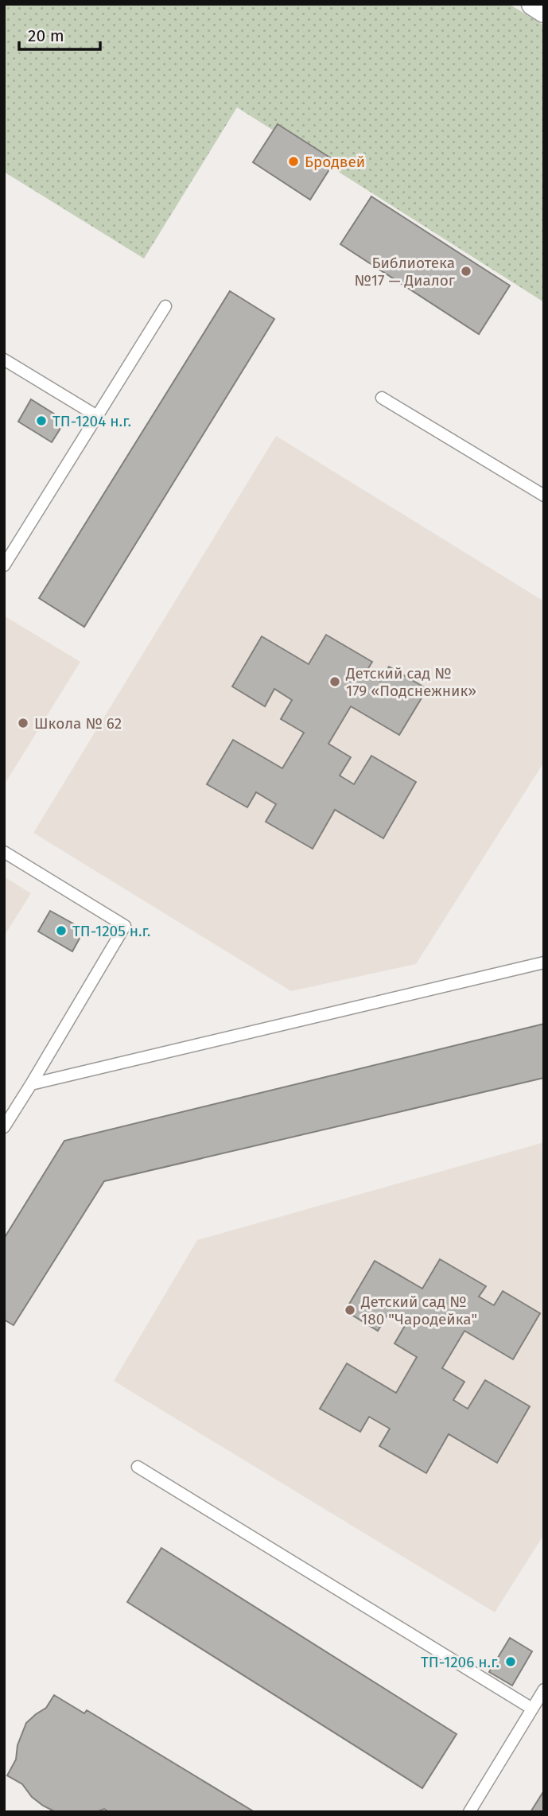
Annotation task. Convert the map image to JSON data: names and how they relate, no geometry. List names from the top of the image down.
{
  "places": [
    "Бродвей",
    "Библиотека №17 — Диалог",
    "ТП-1204 н.г.",
    "Детский сад № 179 «Подснежник»",
    "Школа № 62",
    "ТП-1205 н.г.",
    "Детский сад № 180 \"Чародейка\"",
    "ТП-1206 н.г."
  ],
  "scale_bar": "20 m"
}
